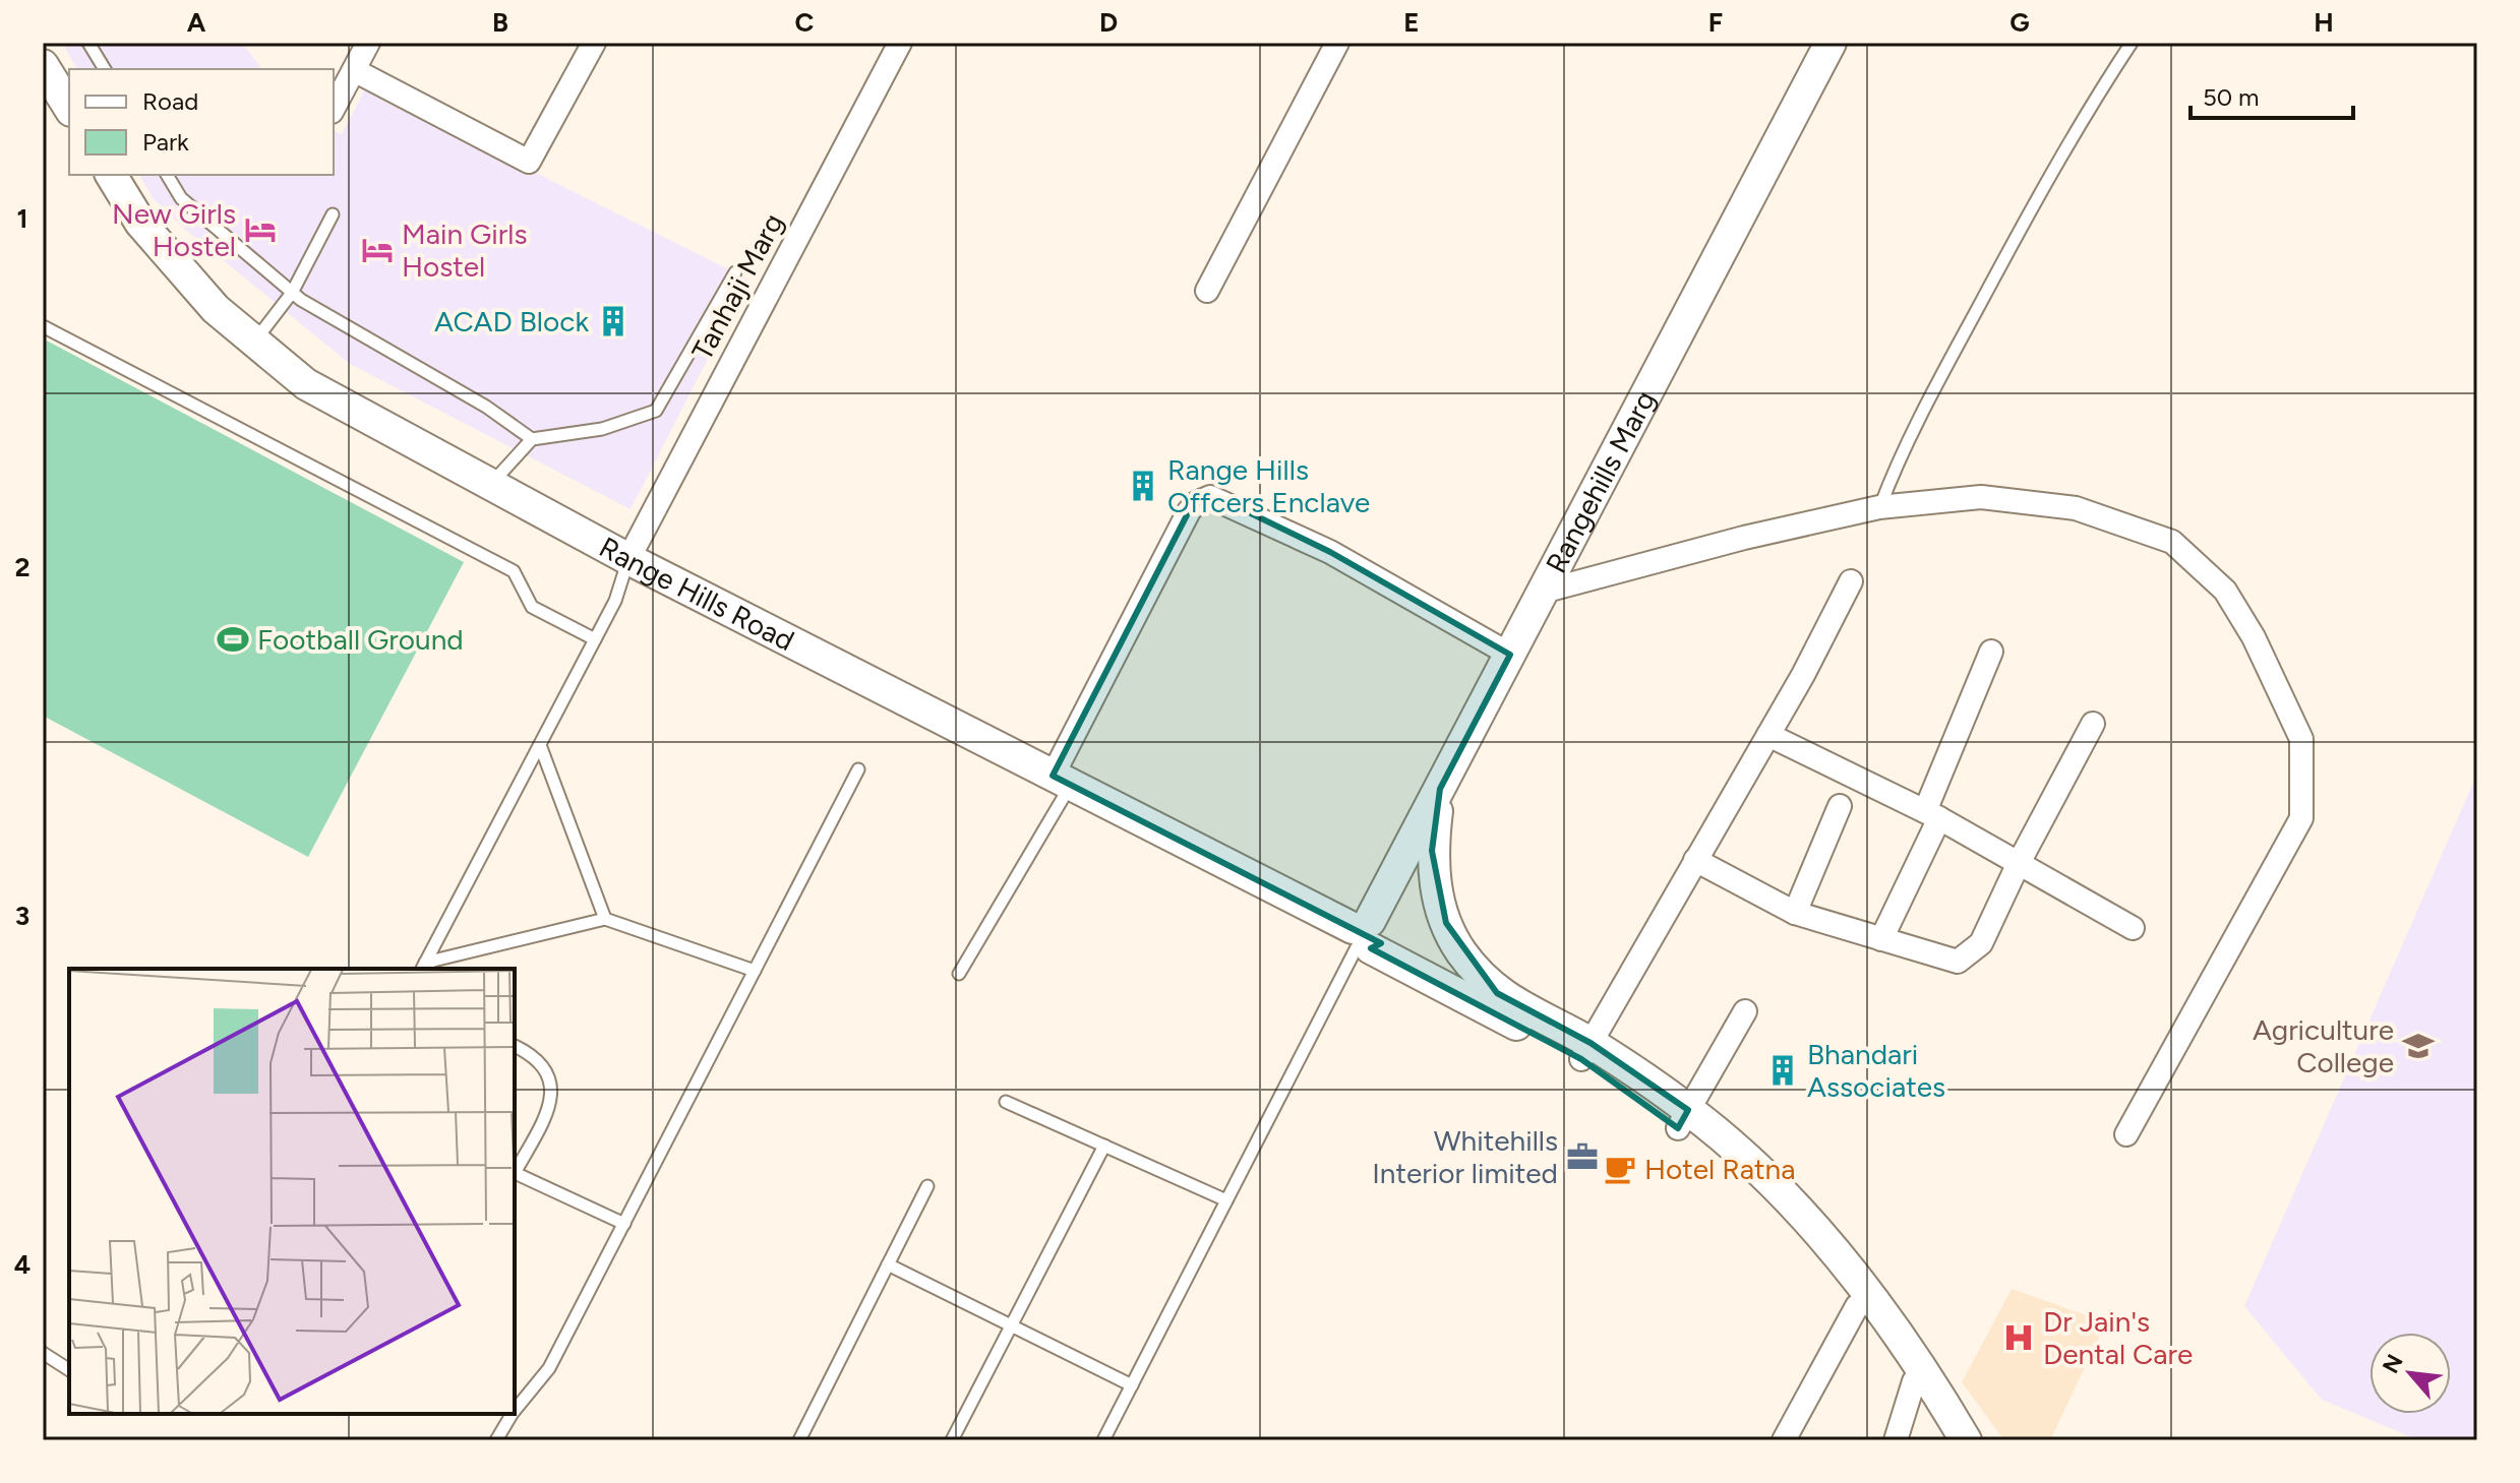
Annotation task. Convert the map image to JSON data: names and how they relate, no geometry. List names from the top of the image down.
{
  "streets": {
    "main road": ["Rangehills Marg", "Range Hills Road"],
    "street": ["Tanhaji Marg"]
  },
  "crossings": [
    ["Tanhaji Marg", "Range Hills Road"],
    ["Rangehills Marg", "Range Hills Road"]
  ],
  "places": {
    "hotel": ["New Girls Hostel", "Main Girls Hostel"],
    "building": ["ACAD Block", "Range Hills Offcers Enclave", "Bhandari Associates"],
    "sports": ["Football Ground"],
    "school or university": ["Agriculture College"],
    "office": ["Whitehills Interior limited"],
    "cafe": ["Hotel Ratna"],
    "hospital": ["Dr Jain's Dental Care"]
  },
  "legend": ["Road", "Park"],
  "scale_bar": "50 m",
  "north": "top left",
  "grid": {
    "columns": [
      "A",
      "B",
      "C",
      "D",
      "E",
      "F",
      "G",
      "H"
    ],
    "rows": [
      "1",
      "2",
      "3",
      "4"
    ]
  }
}
